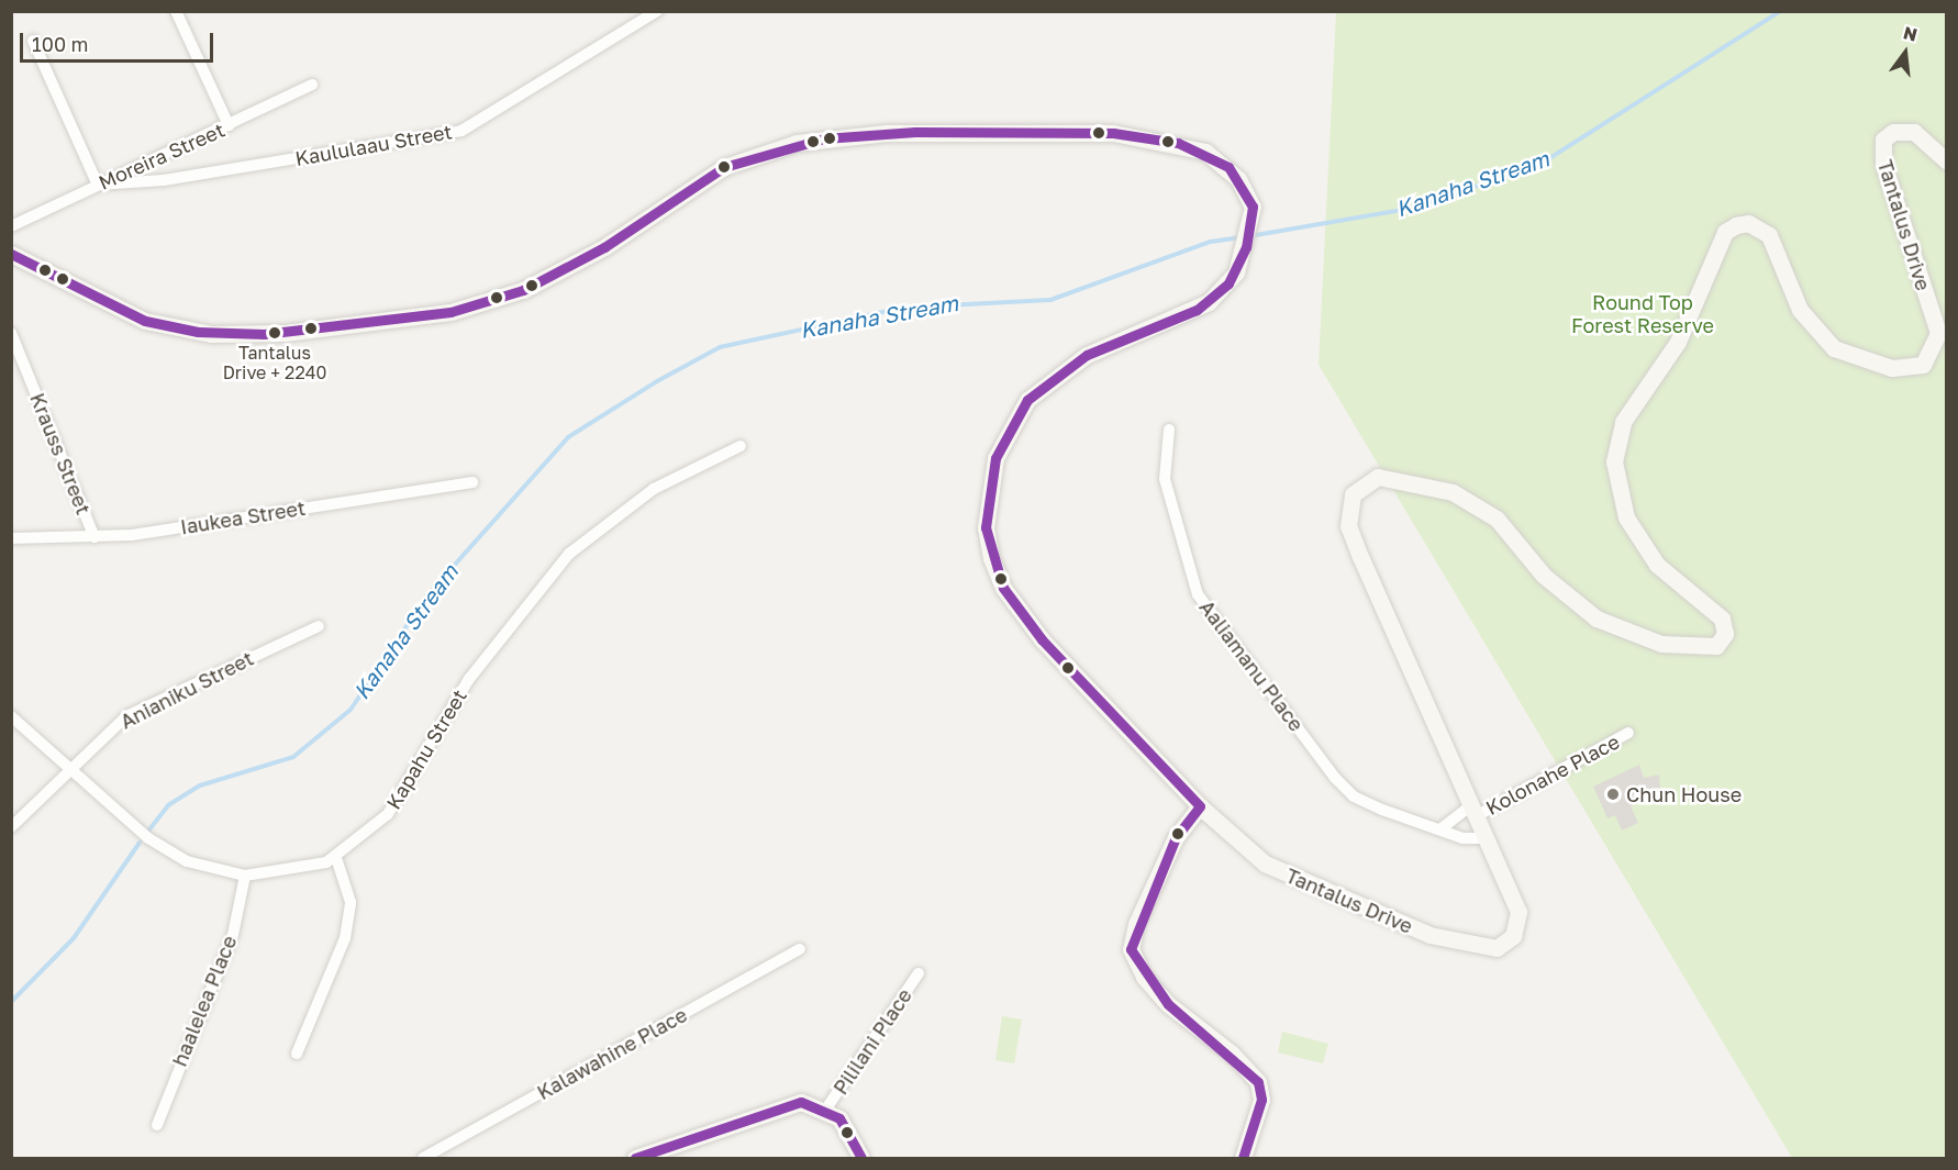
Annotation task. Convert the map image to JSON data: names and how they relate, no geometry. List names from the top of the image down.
{
  "streets": {
    "street": [
      "Kaululaau Street",
      "Moreira Street",
      "Tantalus Drive",
      "Krauss Street",
      "Iaukea Street",
      "Aaliamanu Place",
      "Anianiku Street",
      "Kapahu Street",
      "Kolonahe Place",
      "haalelea Place",
      "Pililani Place",
      "Kalawahine Place"
    ]
  },
  "crossings": [
    ["Kaululaau Street", "Moreira Street"],
    ["Tantalus Drive", "Aaliamanu Place"],
    ["Tantalus Drive", "Kolonahe Place"],
    ["Krauss Street", "Iaukea Street"],
    ["Anianiku Street", "Kapahu Street"],
    ["Kapahu Street", "haalelea Place"]
  ],
  "water": ["Kanaha Stream"],
  "parks": ["Round Top Forest Reserve"],
  "places": ["Tantalus Drive + 2240", "Chun House"],
  "scale_bar": "100 m",
  "north": "top"
}
